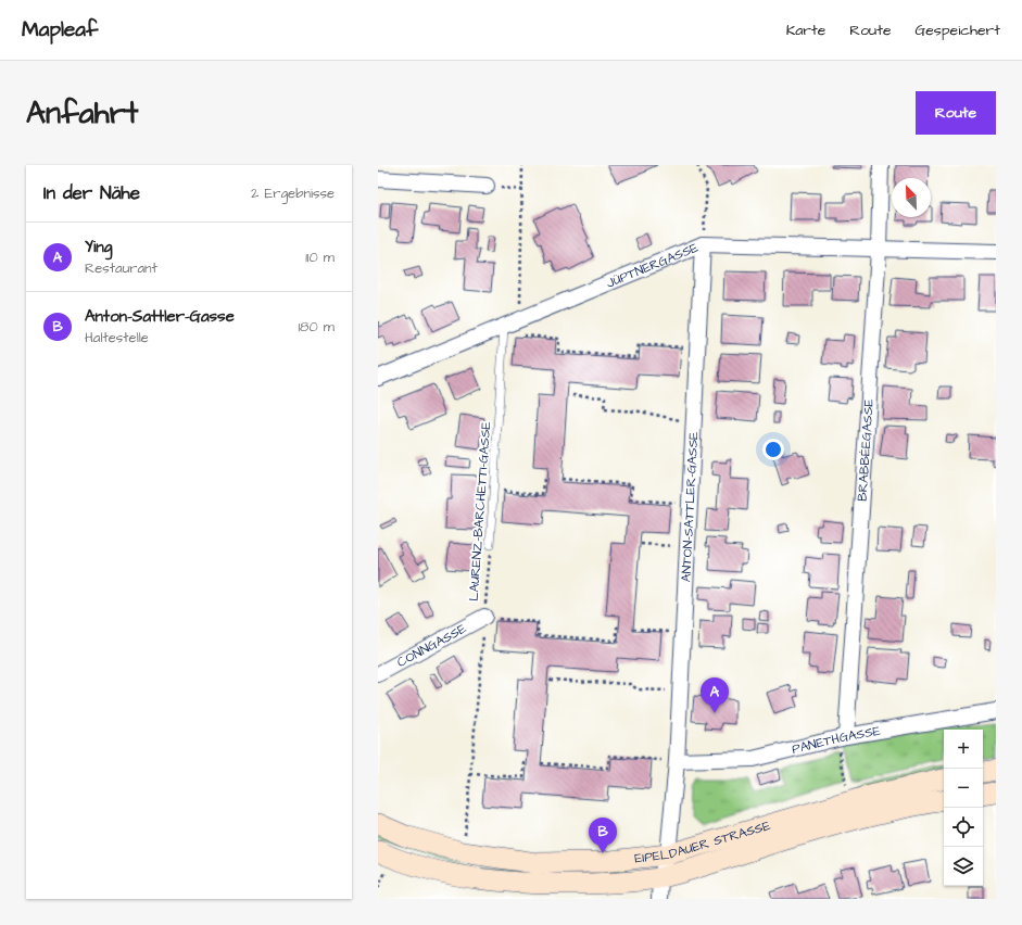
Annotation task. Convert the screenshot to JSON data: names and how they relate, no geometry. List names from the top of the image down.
{
  "streets": {
    "main road": ["EIPELDAUER STRASSE"],
    "street": [
      "JÜPTNERGASSE",
      "BRABBÉEGASSE",
      "ANTON-SATTLER-GASSE",
      "CONNGASSE",
      "PANETHGASSE"
    ],
    "lane": ["LAURENZ-BARCHETTI-GASSE"]
  },
  "crossings": [
    ["JÜPTNERGASSE", "BRABBÉEGASSE"],
    ["JÜPTNERGASSE", "ANTON-SATTLER-GASSE"],
    ["JÜPTNERGASSE", "LAURENZ-BARCHETTI-GASSE"],
    ["BRABBÉEGASSE", "PANETHGASSE"],
    ["ANTON-SATTLER-GASSE", "PANETHGASSE"],
    ["ANTON-SATTLER-GASSE", "EIPELDAUER STRASSE"],
    ["LAURENZ-BARCHETTI-GASSE", "CONNGASSE"],
    ["LAURENZ-BARCHETTI-GASSE", "EIPELDAUER STRASSE"]
  ],
  "north": "top left",
  "page": {
    "header": "Mapleaf",
    "nav": ["Karte", "Route", "Gespeichert"],
    "buttons": "Route",
    "title": "Anfahrt",
    "heading": ["In der Nähe", "2 Ergebnisse"],
    "list": [
      {
        "mark": "A",
        "name": "Ying",
        "note": "Restaurant",
        "value": "110 m"
      },
      {
        "mark": "B",
        "name": "Anton-Sattler-Gasse",
        "note": "Haltestelle",
        "value": "180 m"
      }
    ],
    "pins": ["A", "B"],
    "map_buttons": ["+", "−"]
  }
}
